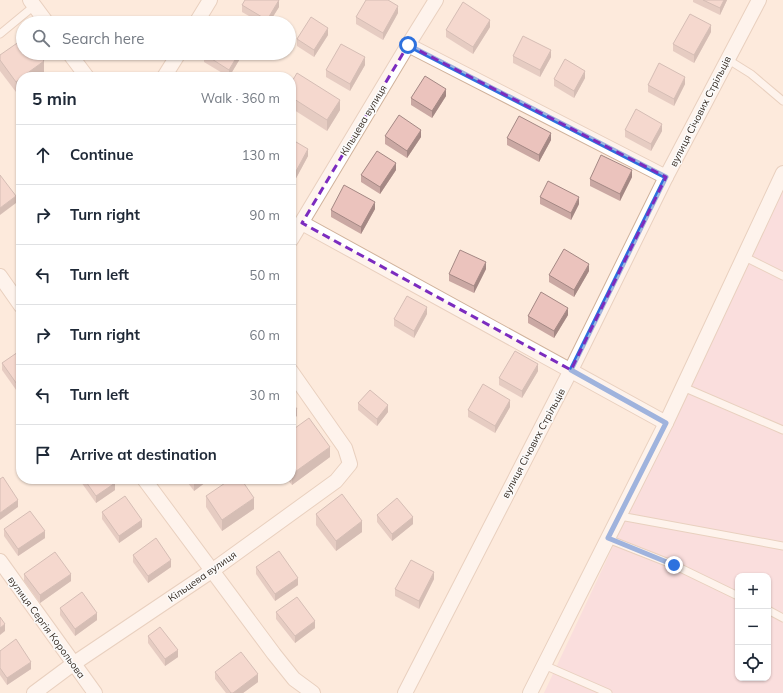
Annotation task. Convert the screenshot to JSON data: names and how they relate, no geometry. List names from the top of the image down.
{
  "streets": {
    "street": ["вулиця Січових Стрільців", "Кільцева вулиця", "вулиця Сергія Корольова"]
  },
  "crossings": [
    ["Кільцева вулиця", "вулиця Сергія Корольова"]
  ],
  "page": {
    "search": "Search here",
    "heading": ["5 min", "Walk · 360 m"],
    "list": [
      ["Continue", "130 m"],
      ["Turn right", "90 m"],
      ["Turn left", "50 m"],
      ["Turn right", "60 m"],
      ["Turn left", "30 m"],
      "Arrive at destination"
    ],
    "map_buttons": ["+", "−"]
  }
}
